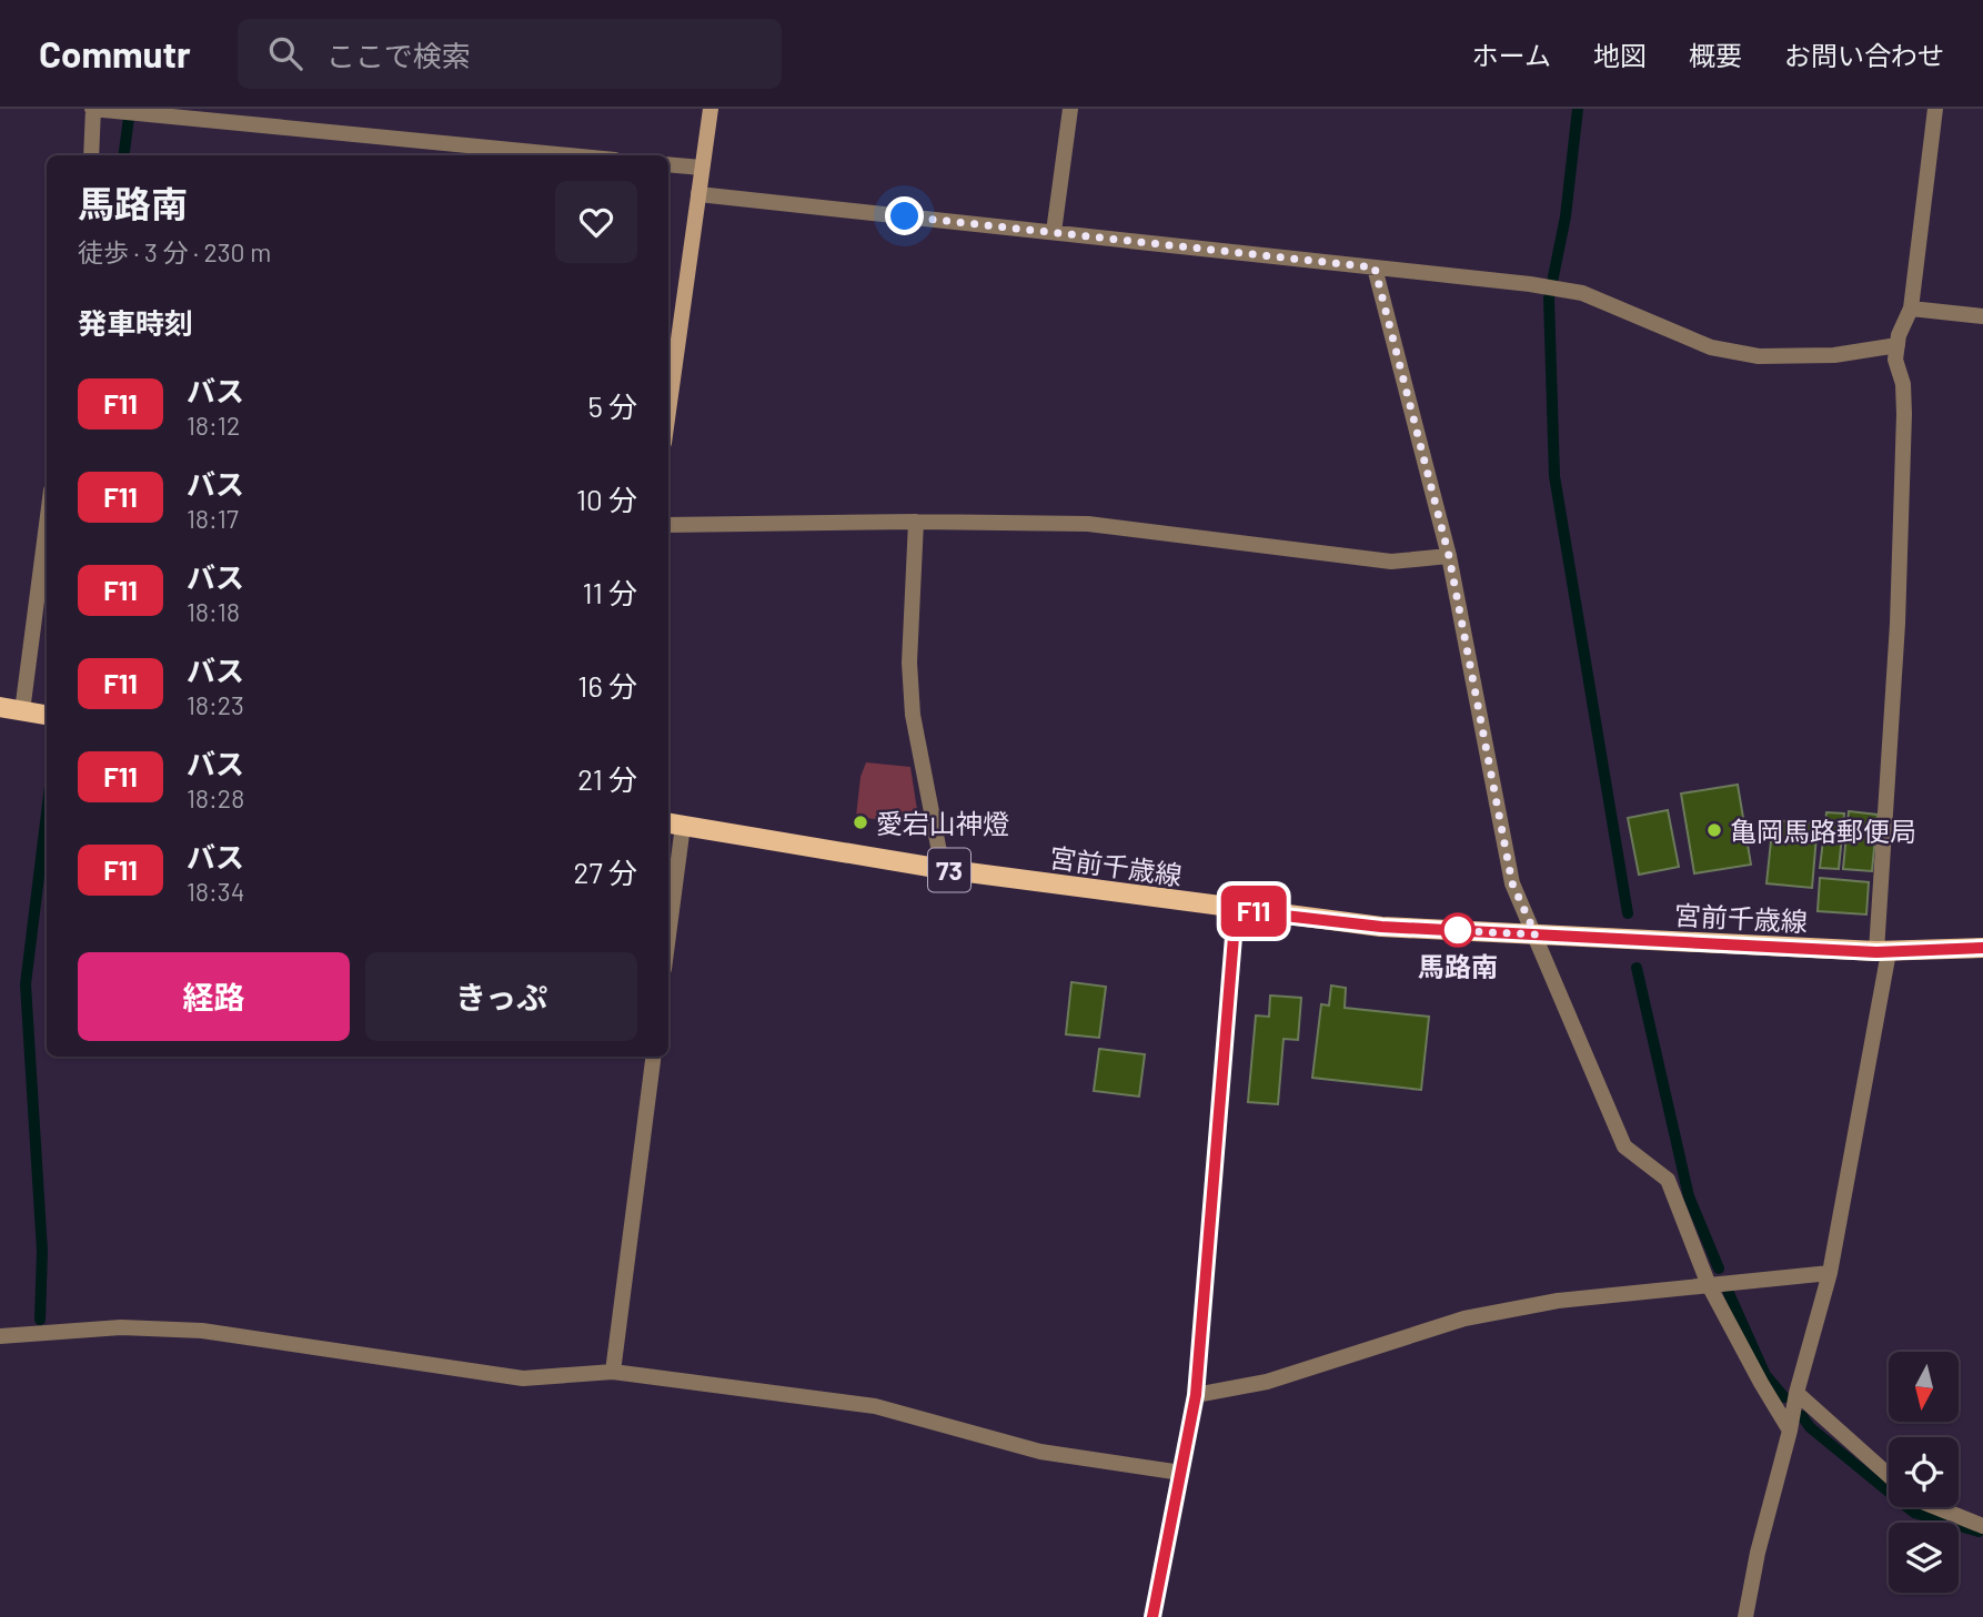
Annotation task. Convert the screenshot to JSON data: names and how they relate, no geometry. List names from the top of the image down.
{
  "streets": {
    "main road": ["宮前千歳線", "73"]
  },
  "places": ["愛宕山神燈", "亀岡馬路郵便局", "馬路南"],
  "lines": ["bus line F11"],
  "north": "bottom",
  "page": {
    "header": "Commutr",
    "search": "ここで検索",
    "nav": [
      "ホーム",
      "地図",
      "概要",
      "お問い合わせ"
    ],
    "on_map": "F11",
    "heading": [
      ["馬路南", "徒歩 · 3 分 · 230 m"],
      "発車時刻"
    ],
    "list": [
      {
        "mark": "F11",
        "name": "バス",
        "note": "18:12",
        "value": "5 分"
      },
      {
        "mark": "F11",
        "name": "バス",
        "note": "18:17",
        "value": "10 分"
      },
      {
        "mark": "F11",
        "name": "バス",
        "note": "18:18",
        "value": "11 分"
      },
      {
        "mark": "F11",
        "name": "バス",
        "note": "18:23",
        "value": "16 分"
      },
      {
        "mark": "F11",
        "name": "バス",
        "note": "18:28",
        "value": "21 分"
      },
      {
        "mark": "F11",
        "name": "バス",
        "note": "18:34",
        "value": "27 分"
      }
    ],
    "buttons": ["経路", "きっぷ"]
  }
}
